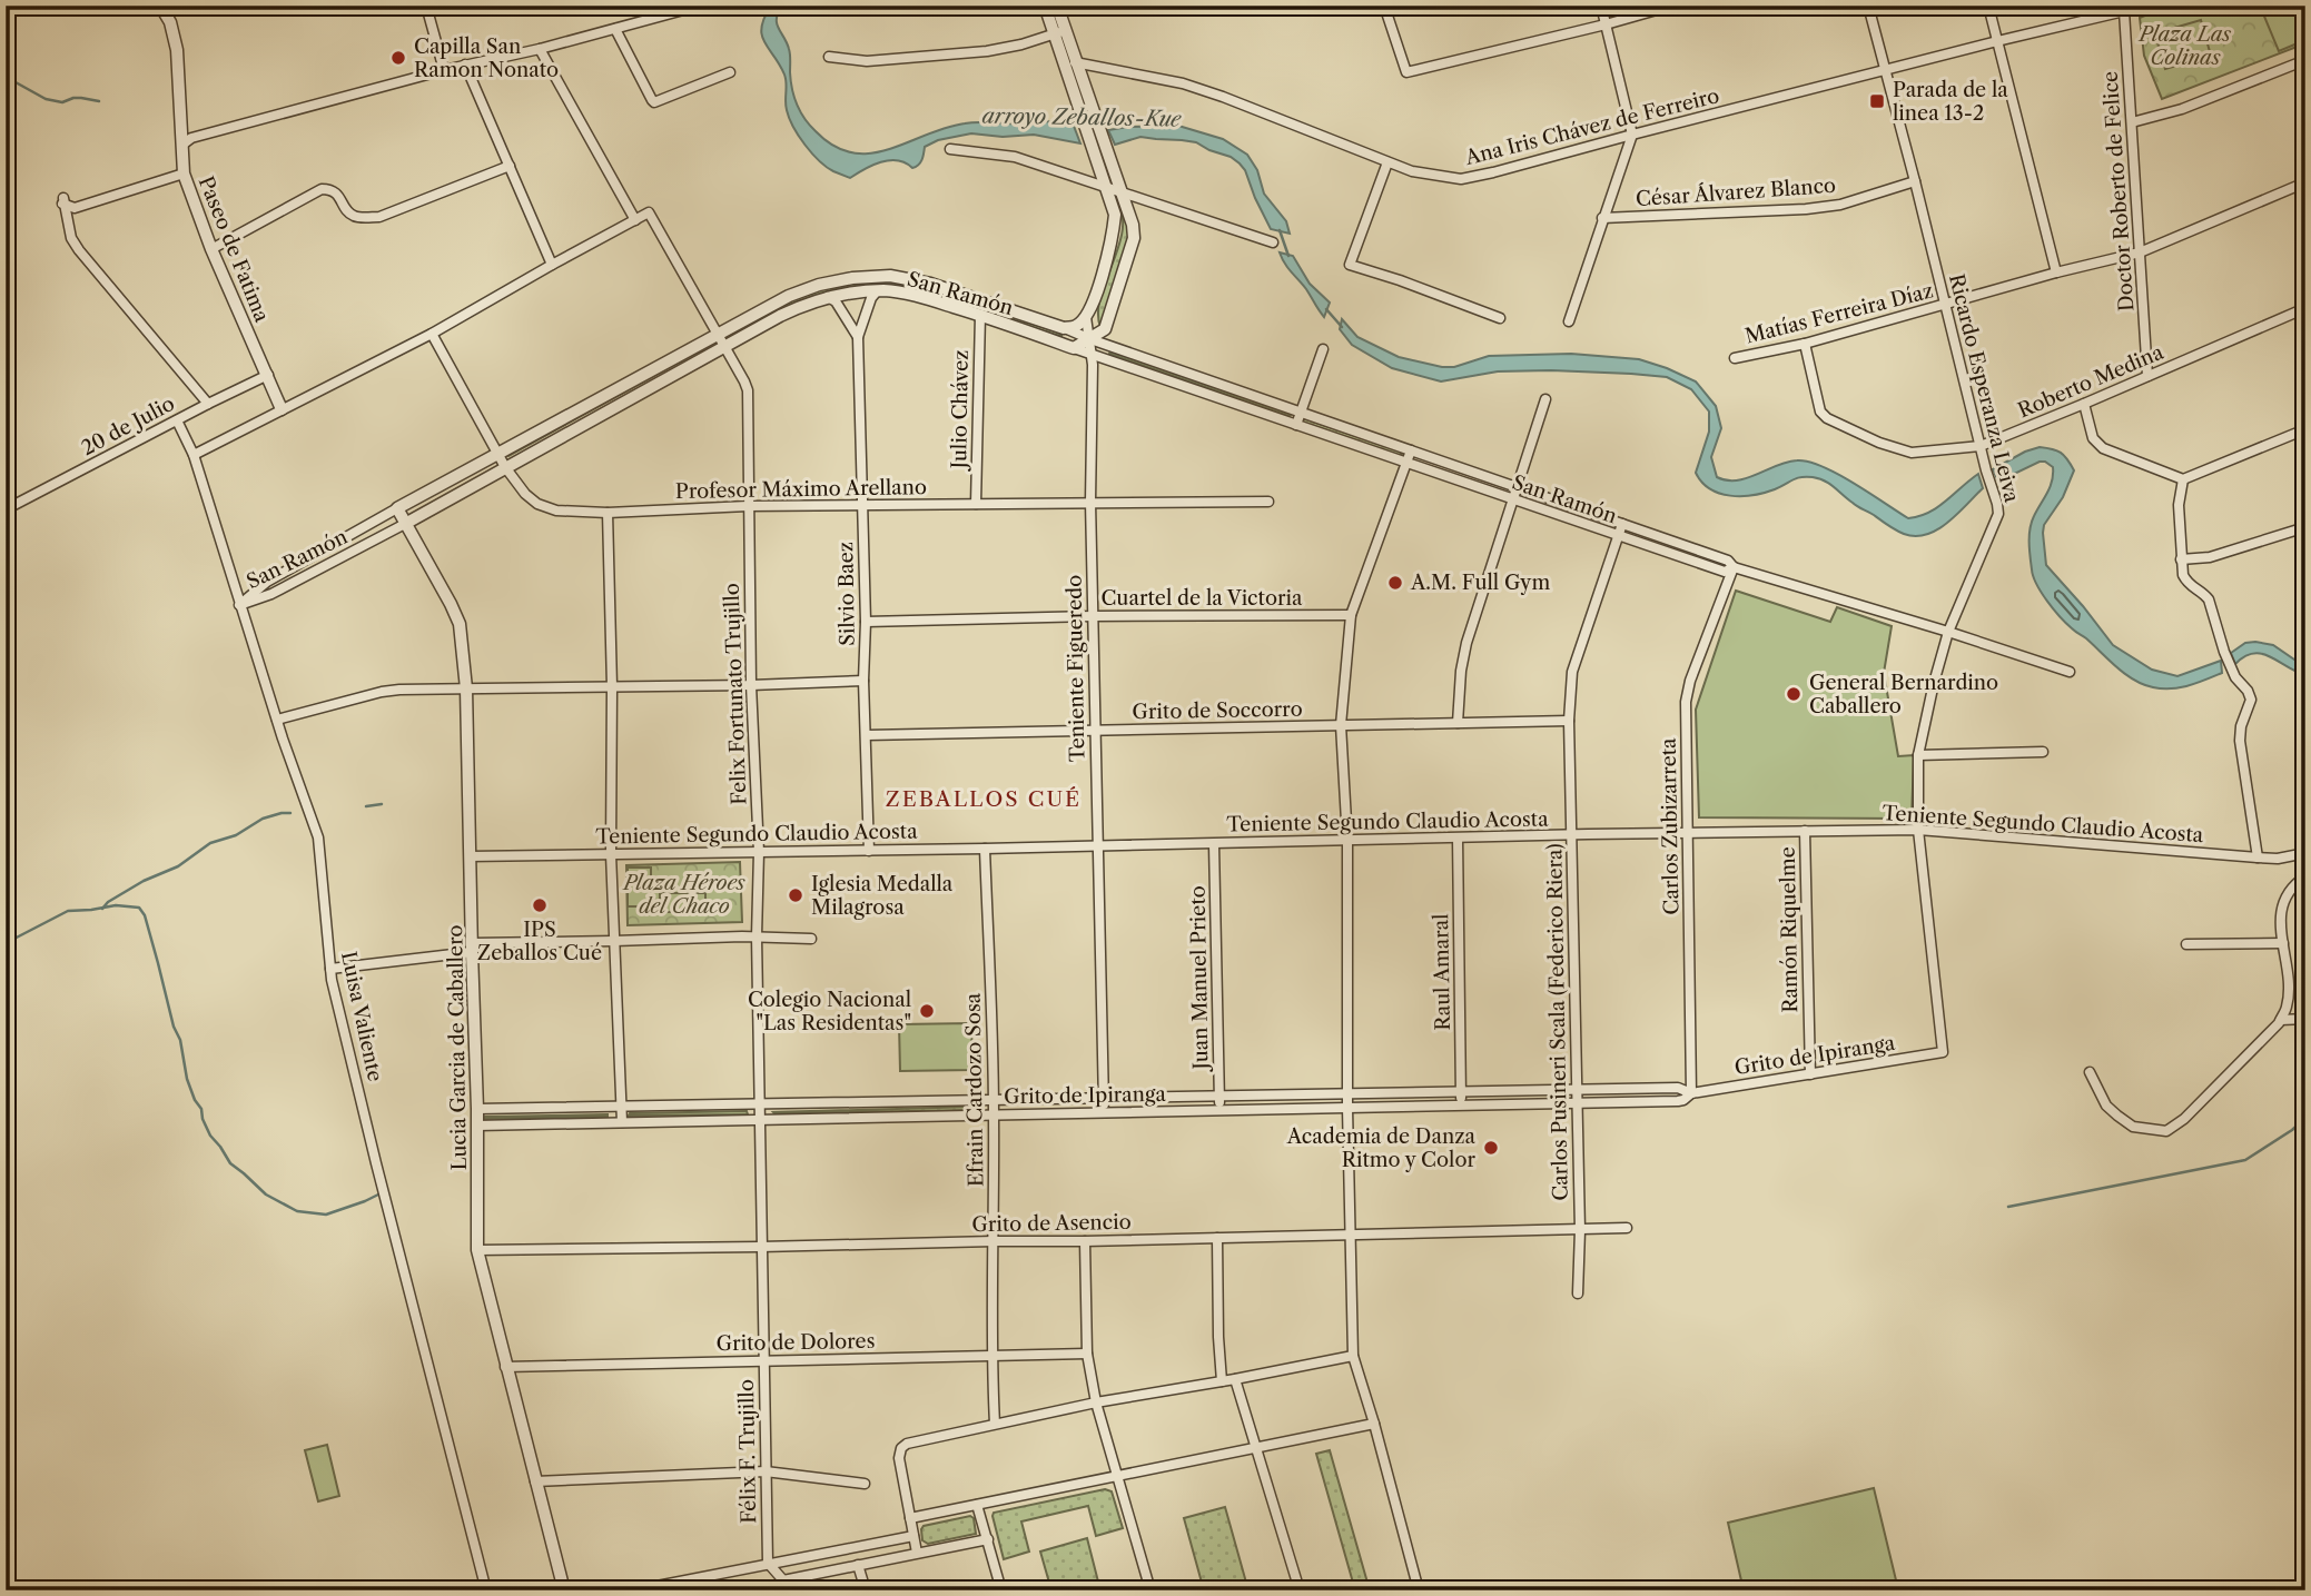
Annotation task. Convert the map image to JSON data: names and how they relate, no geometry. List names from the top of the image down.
{
  "streets": {
    "street": [
      "Ana Iris Chávez de Ferreiro",
      "Doctor Roberto de Felice",
      "César Álvarez Blanco",
      "Paseo de Fatima",
      "San Ramón",
      "Matías Ferreira Díaz",
      "Roberto Medina",
      "Ricardo Esperanza Leiva",
      "Julio Chávez",
      "20 de Julio",
      "Profesor Máximo Arellano",
      "Silvio Baez",
      "Cuartel de la Victoria",
      "Teniente Figueredo",
      "Felix Fortunato Trujillo",
      "Grito de Soccorro",
      "Teniente Segundo Claudio Acosta",
      "Carlos Zubizarreta",
      "Ramón Riquelme",
      "Raul Amaral",
      "Juan Manuel Prieto",
      "Luisa Valiente",
      "Carlos Pusineri Scala (Federico Riera)",
      "Lucia Garcia de Caballero",
      "Grito de Ipiranga",
      "Efrain Cardozo Sosa",
      "Grito de Asencio",
      "Grito de Dolores",
      "Félix F. Trujillo"
    ]
  },
  "crossings": [
    ["Ana Iris Chávez de Ferreiro", "Doctor Roberto de Felice"],
    ["Ana Iris Chávez de Ferreiro", "Ricardo Esperanza Leiva"],
    ["Doctor Roberto de Felice", "Matías Ferreira Díaz"],
    ["Doctor Roberto de Felice", "Roberto Medina"],
    ["César Álvarez Blanco", "Ricardo Esperanza Leiva"],
    ["Paseo de Fatima", "20 de Julio"],
    ["San Ramón", "Ricardo Esperanza Leiva"],
    ["San Ramón", "Julio Chávez"],
    ["San Ramón", "Profesor Máximo Arellano"],
    ["San Ramón", "Silvio Baez"],
    ["San Ramón", "Teniente Figueredo"],
    ["San Ramón", "Felix Fortunato Trujillo"],
    ["San Ramón", "Carlos Zubizarreta"],
    ["San Ramón", "Luisa Valiente"],
    ["San Ramón", "Carlos Pusineri Scala (Federico Riera)"],
    ["San Ramón", "Lucia Garcia de Caballero"],
    ["Matías Ferreira Díaz", "Roberto Medina"],
    ["Matías Ferreira Díaz", "Ricardo Esperanza Leiva"],
    ["Roberto Medina", "Ricardo Esperanza Leiva"],
    ["Ricardo Esperanza Leiva", "Teniente Segundo Claudio Acosta"],
    ["Ricardo Esperanza Leiva", "Grito de Ipiranga"],
    ["Julio Chávez", "Profesor Máximo Arellano"],
    ["20 de Julio", "Luisa Valiente"],
    ["Profesor Máximo Arellano", "Silvio Baez"],
    ["Profesor Máximo Arellano", "Teniente Figueredo"],
    ["Profesor Máximo Arellano", "Felix Fortunato Trujillo"],
    ["Silvio Baez", "Cuartel de la Victoria"],
    ["Silvio Baez", "Grito de Soccorro"],
    ["Silvio Baez", "Teniente Segundo Claudio Acosta"],
    ["Cuartel de la Victoria", "Teniente Figueredo"],
    ["Teniente Figueredo", "Grito de Soccorro"],
    ["Teniente Figueredo", "Teniente Segundo Claudio Acosta"],
    ["Teniente Figueredo", "Grito de Ipiranga"],
    ["Felix Fortunato Trujillo", "Teniente Segundo Claudio Acosta"],
    ["Felix Fortunato Trujillo", "Grito de Ipiranga"],
    ["Felix Fortunato Trujillo", "Grito de Asencio"],
    ["Felix Fortunato Trujillo", "Félix F. Trujillo"],
    ["Grito de Soccorro", "Carlos Pusineri Scala (Federico Riera)"],
    ["Teniente Segundo Claudio Acosta", "Carlos Zubizarreta"],
    ["Teniente Segundo Claudio Acosta", "Ramón Riquelme"],
    ["Teniente Segundo Claudio Acosta", "Raul Amaral"],
    ["Teniente Segundo Claudio Acosta", "Juan Manuel Prieto"],
    ["Teniente Segundo Claudio Acosta", "Carlos Pusineri Scala (Federico Riera)"],
    ["Teniente Segundo Claudio Acosta", "Lucia Garcia de Caballero"],
    ["Teniente Segundo Claudio Acosta", "Efrain Cardozo Sosa"],
    ["Carlos Zubizarreta", "Grito de Ipiranga"],
    ["Ramón Riquelme", "Grito de Ipiranga"],
    ["Raul Amaral", "Grito de Ipiranga"],
    ["Juan Manuel Prieto", "Grito de Ipiranga"],
    ["Carlos Pusineri Scala (Federico Riera)", "Grito de Ipiranga"],
    ["Carlos Pusineri Scala (Federico Riera)", "Grito de Asencio"],
    ["Lucia Garcia de Caballero", "Grito de Ipiranga"],
    ["Lucia Garcia de Caballero", "Grito de Asencio"],
    ["Lucia Garcia de Caballero", "Grito de Dolores"],
    ["Grito de Ipiranga", "Efrain Cardozo Sosa"],
    ["Efrain Cardozo Sosa", "Grito de Asencio"],
    ["Efrain Cardozo Sosa", "Grito de Dolores"],
    ["Grito de Asencio", "Félix F. Trujillo"],
    ["Grito de Dolores", "Félix F. Trujillo"]
  ],
  "districts": ["ZEBALLOS CUÉ"],
  "water": ["arroyo Zeballos-Kue"],
  "parks": ["Plaza Las Colinas", "Plaza Héroes del Chaco"],
  "places": {
    "other": [
      "Capilla San Ramon Nonato",
      "A.M. Full Gym",
      "General Bernardino Caballero",
      "Iglesia Medalla Milagrosa",
      "IPS Zeballos Cué",
      "Colegio Nacional \"Las Residentas\"",
      "Academia de Danza Ritmo y Color"
    ],
    "transit": ["Parada de la linea 13-2"]
  }
}
